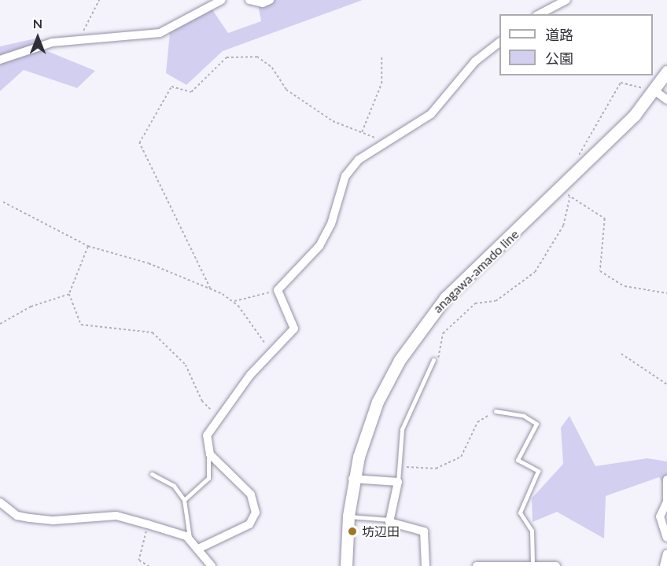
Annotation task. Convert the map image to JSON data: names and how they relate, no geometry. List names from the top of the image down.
{
  "streets": {
    "main road": ["anagawa-amado line"]
  },
  "places": ["坊辺田"],
  "legend": ["道路", "公園"],
  "north": "top"
}
